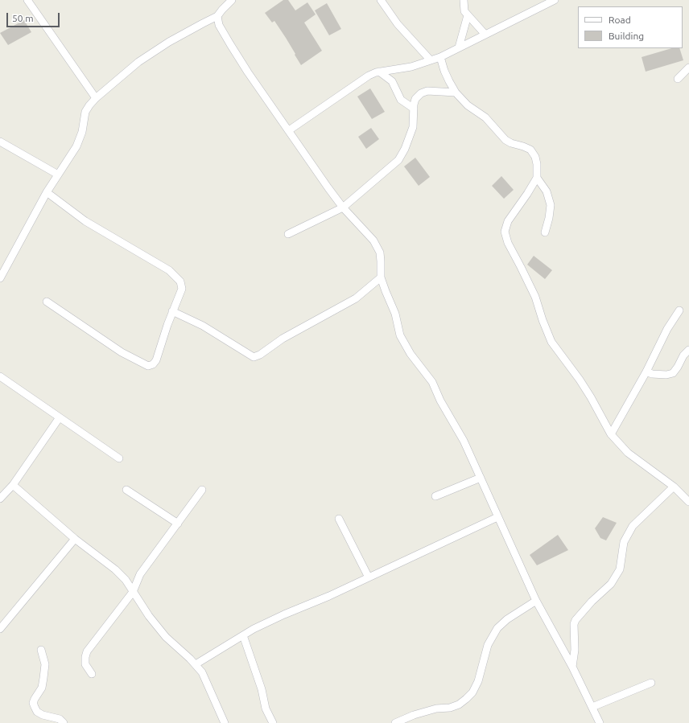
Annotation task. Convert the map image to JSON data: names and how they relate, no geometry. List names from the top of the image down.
{
  "legend": ["Road", "Building"],
  "scale_bar": "50 m"
}
